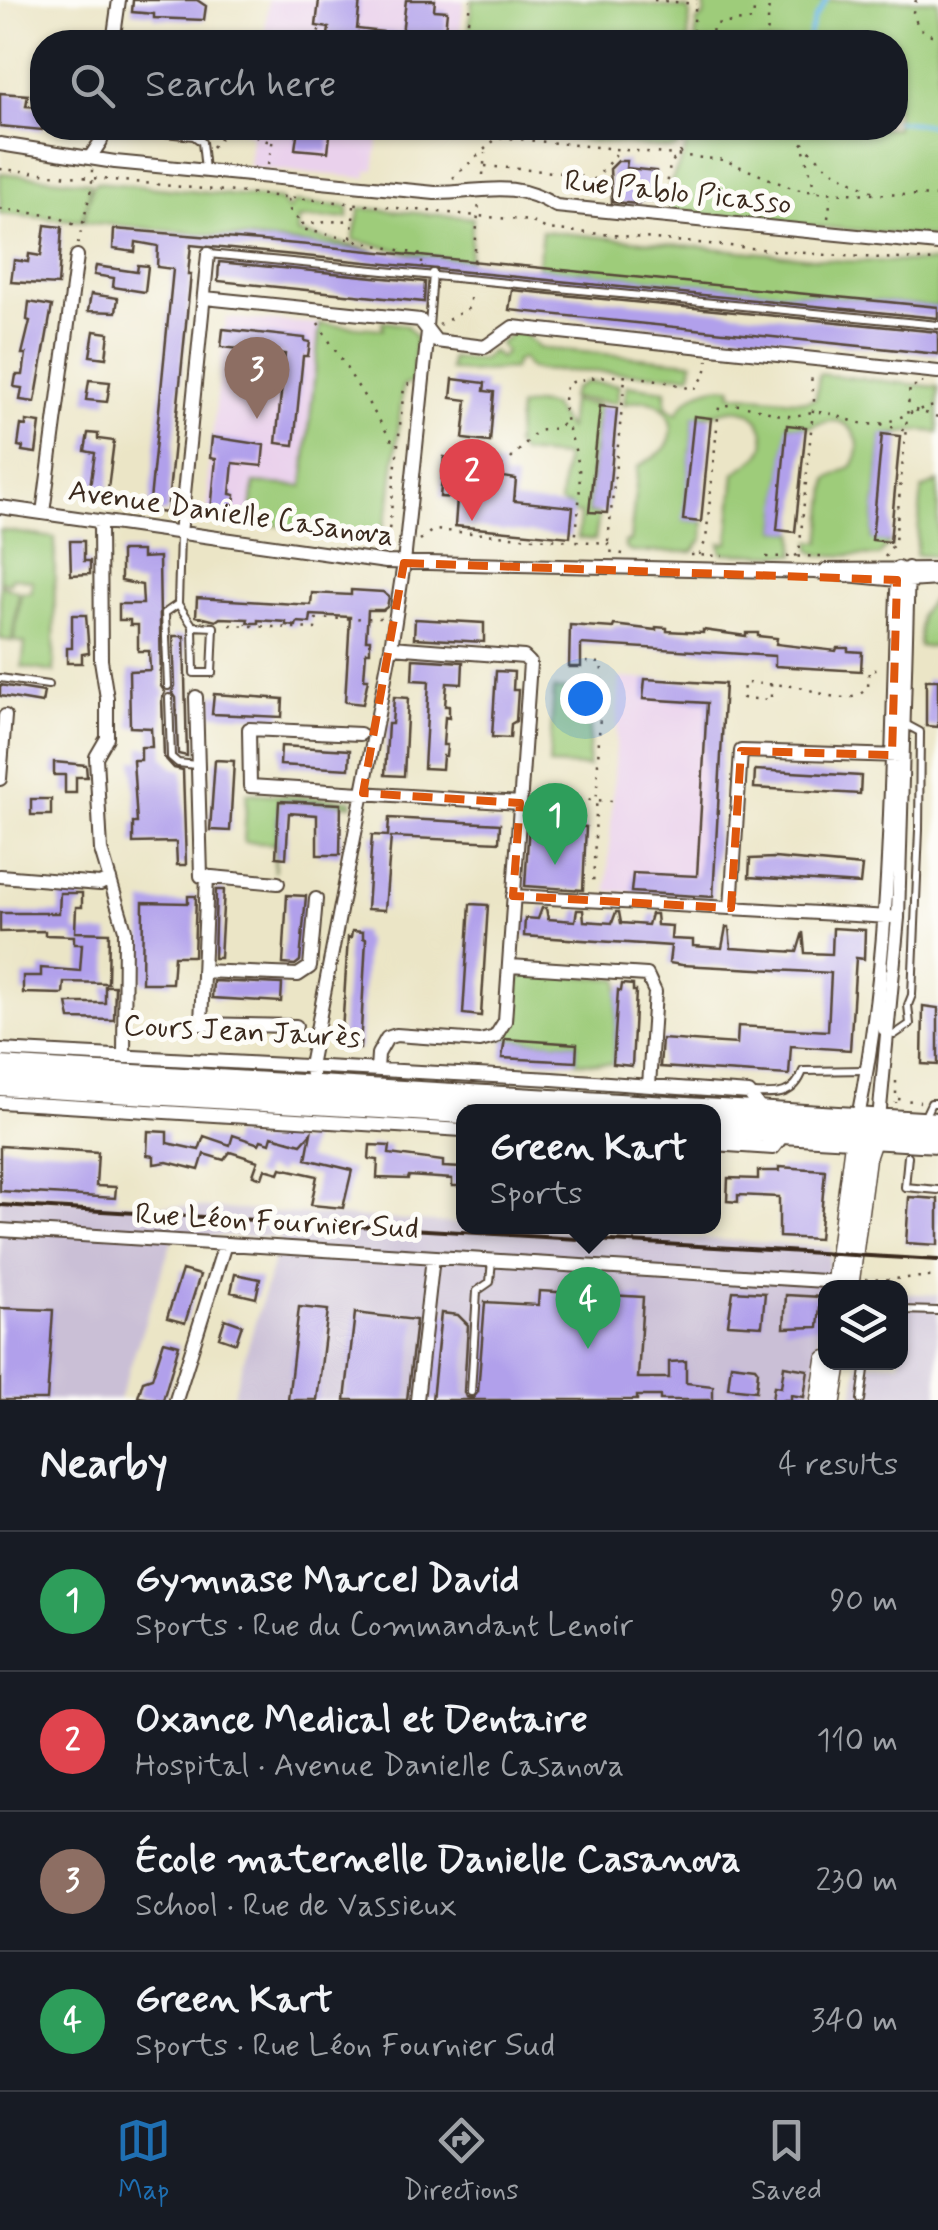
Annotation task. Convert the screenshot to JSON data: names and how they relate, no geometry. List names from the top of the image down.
{
  "streets": {
    "main road": ["Cours Jean Jaurès"],
    "street": ["Rue Pablo Picasso", "Avenue Danielle Casanova", "Rue Léon Fournier Sud"]
  },
  "page": {
    "search": "Search here",
    "pins": [
      "3",
      "2",
      "1",
      "4"
    ],
    "popup": ["Green Kart", "Sports"],
    "heading": ["Nearby", "4 results"],
    "list": [
      {
        "mark": "1",
        "name": "Gymnase Marcel David",
        "note": "Sports · Rue du Commandant Lenoir",
        "value": "90 m"
      },
      {
        "mark": "2",
        "name": "Oxance Medical et Dentaire",
        "note": "Hospital · Avenue Danielle Casanova",
        "value": "110 m"
      },
      {
        "mark": "3",
        "name": "École maternelle Danielle Casanova",
        "note": "School · Rue de Vassieux",
        "value": "230 m"
      },
      {
        "mark": "4",
        "name": "Green Kart",
        "note": "Sports · Rue Léon Fournier Sud",
        "value": "340 m"
      }
    ],
    "nav": ["Map", "Directions", "Saved"]
  }
}
